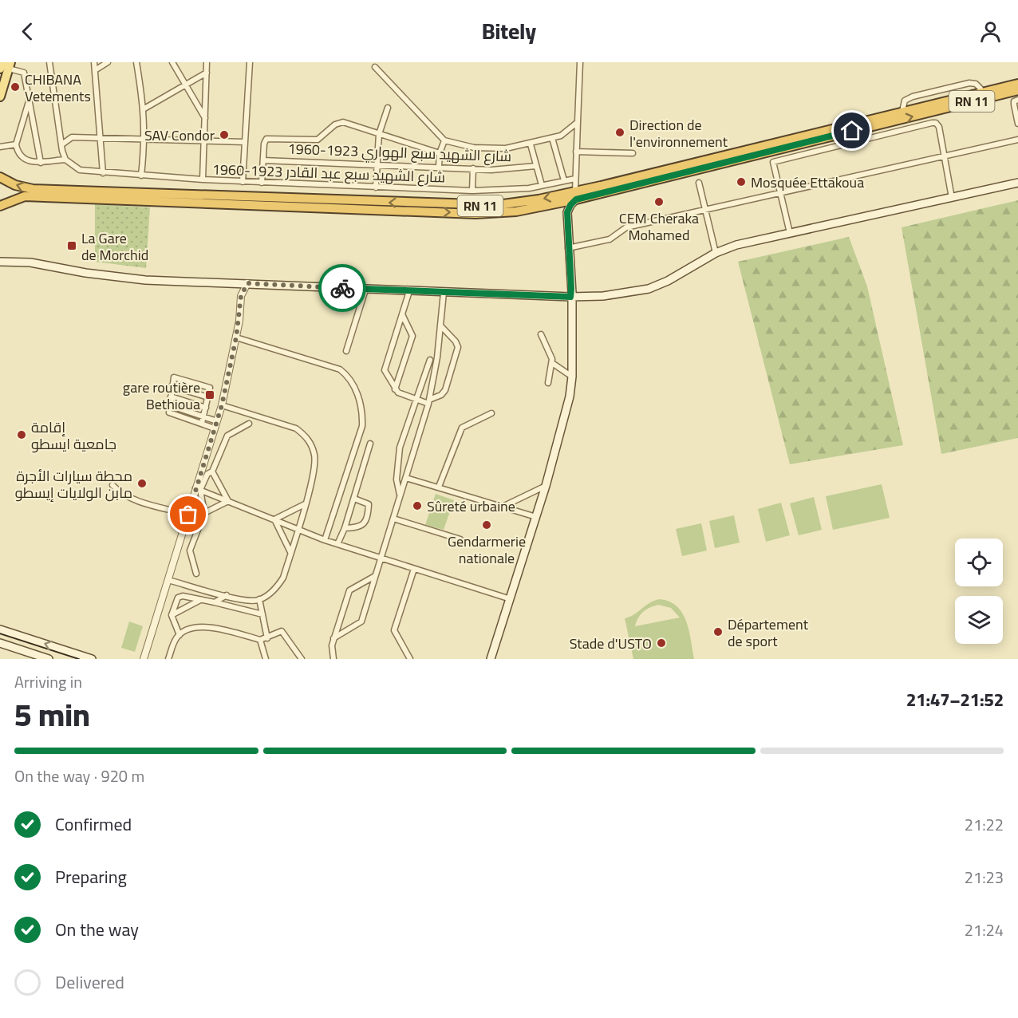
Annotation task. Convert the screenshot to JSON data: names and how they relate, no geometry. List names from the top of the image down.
{
  "streets": {
    "highway": ["RN 11"],
    "street": ["شارع الشهيد سبع الهواري 1923-1960", "شارع الشهيد سبع عبد القادر 1923-1960"]
  },
  "places": {
    "other": [
      "CHIBANA Vetements",
      "Direction de l'environnement",
      "SAV Condor",
      "Mosquée Ettakoua",
      "CEM Cheraka Mohamed",
      "إقامة جامعية ايسطو",
      "محطة سيارات الأجرة مابن الولايات إيسطو",
      "Sûreté urbaine",
      "Gendarmerie nationale",
      "Département de sport",
      "Stade d'USTO"
    ],
    "transit": ["La Gare de Morchid", "gare routière Bethioua"]
  },
  "page": {
    "header": "Bitely",
    "heading": ["5 min", "Arriving in", "21:47–21:52"],
    "bar": "On the way · 920 m",
    "list": [
      ["Confirmed", "21:22"],
      ["Preparing", "21:23"],
      ["On the way", "21:24"],
      "Delivered"
    ]
  }
}
